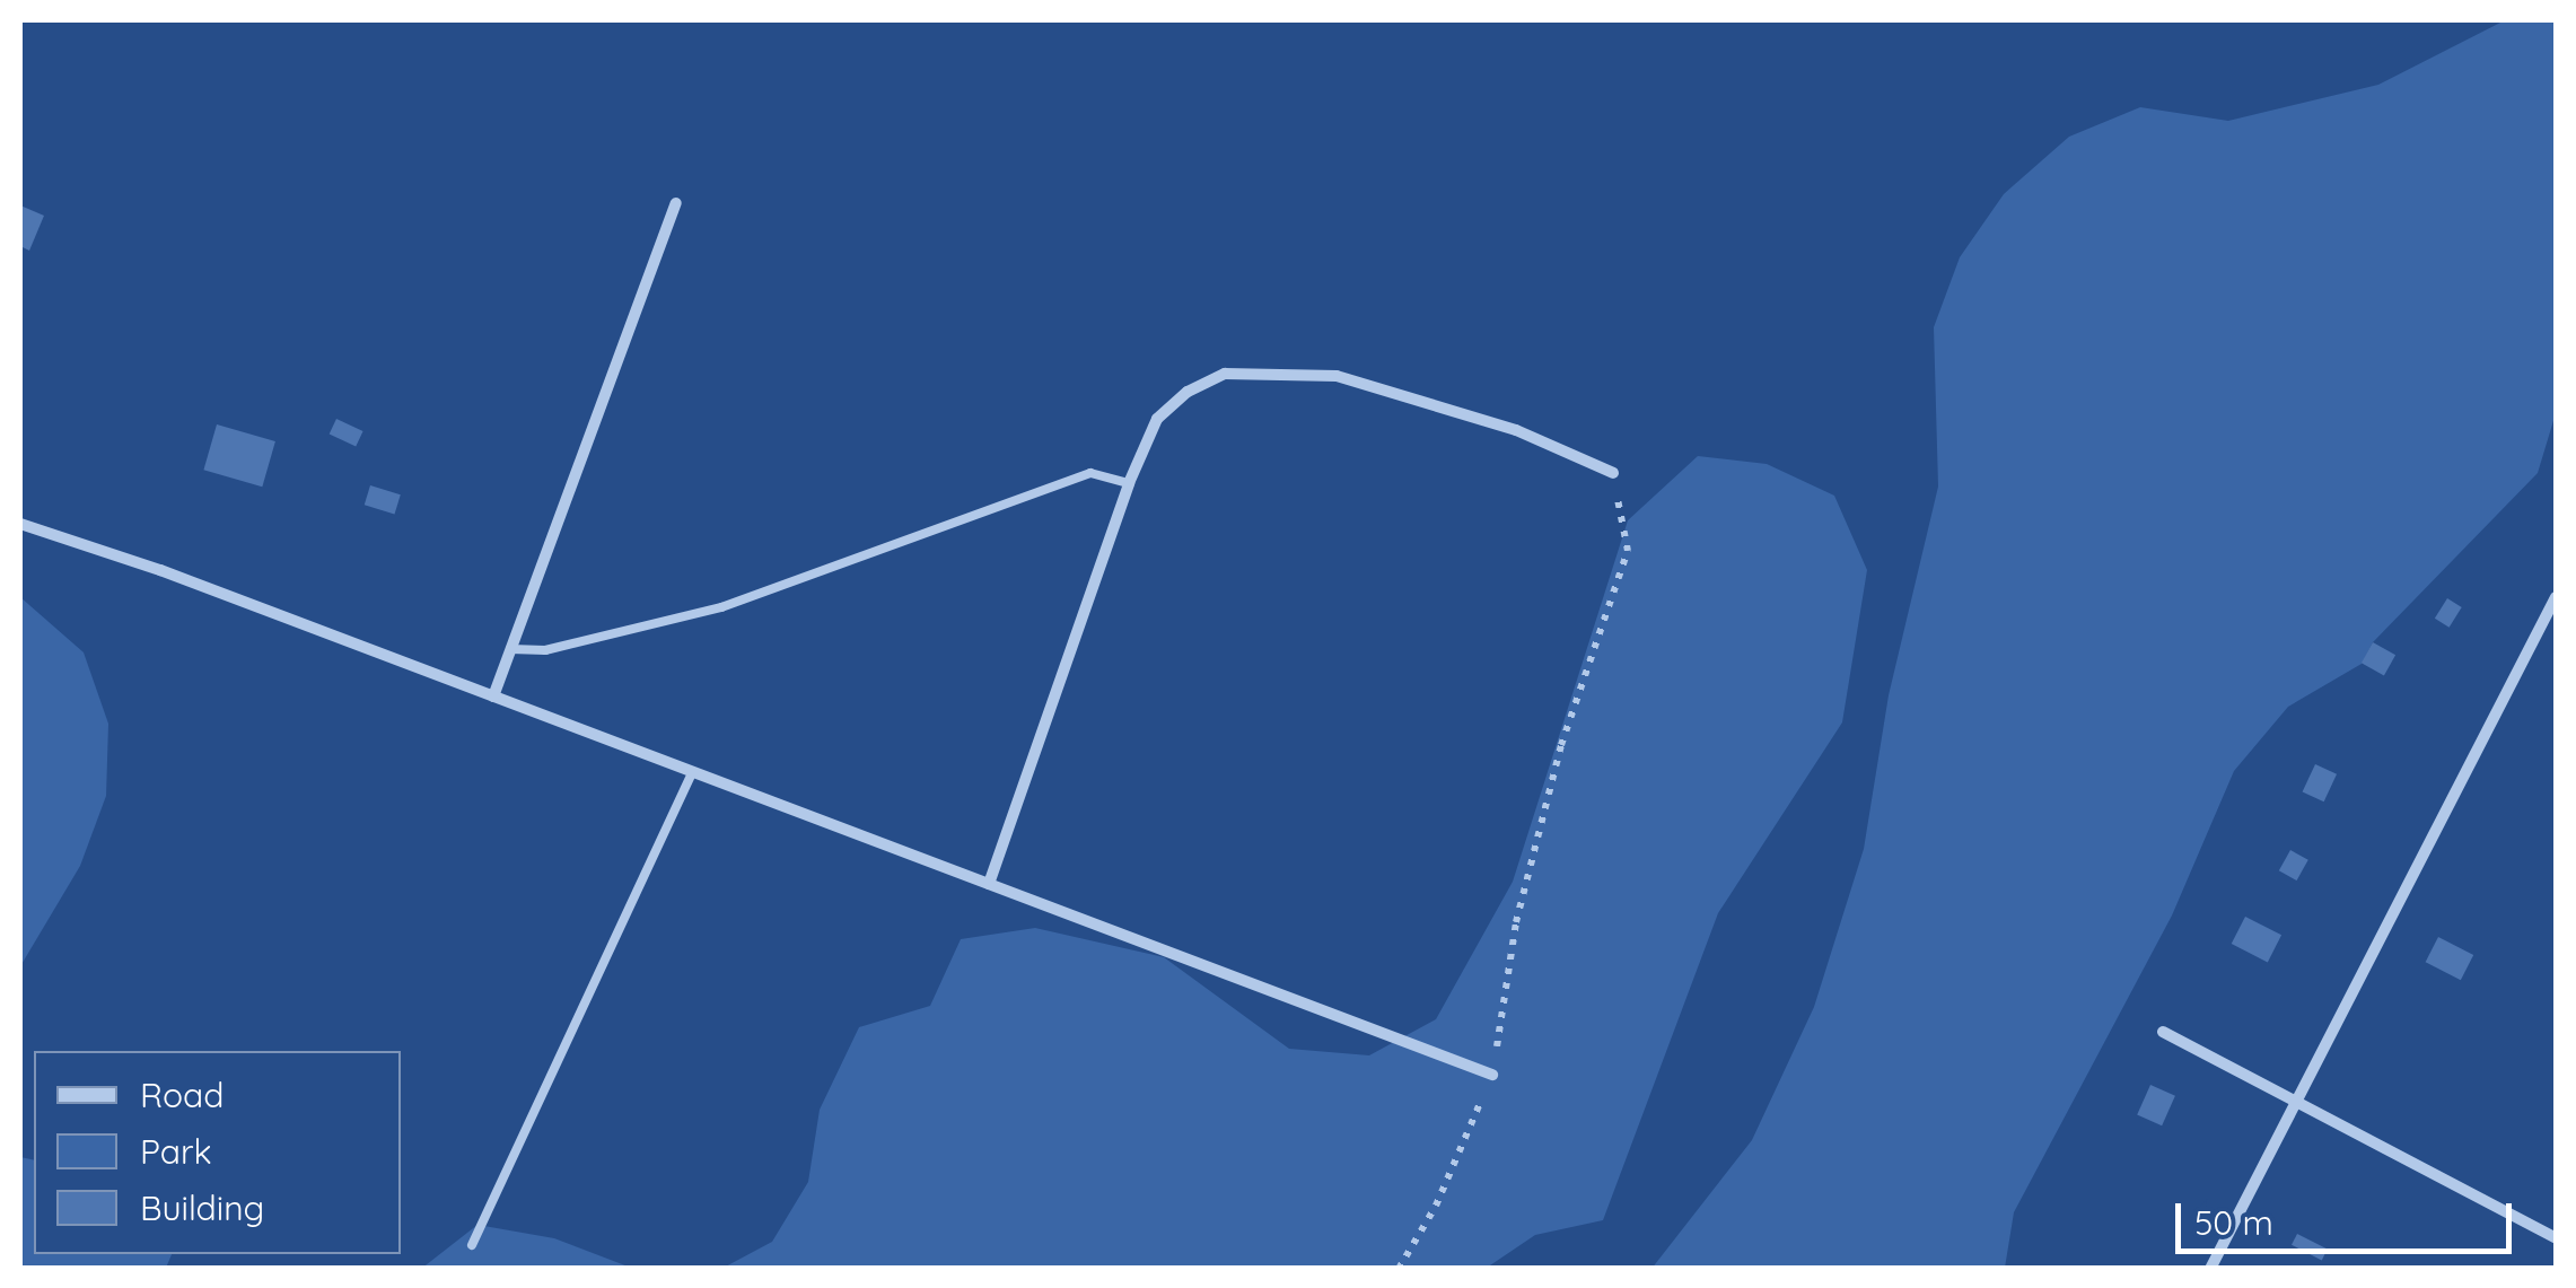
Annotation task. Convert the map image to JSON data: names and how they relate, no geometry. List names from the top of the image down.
{
  "legend": ["Road", "Park", "Building"],
  "scale_bar": "50 m"
}
